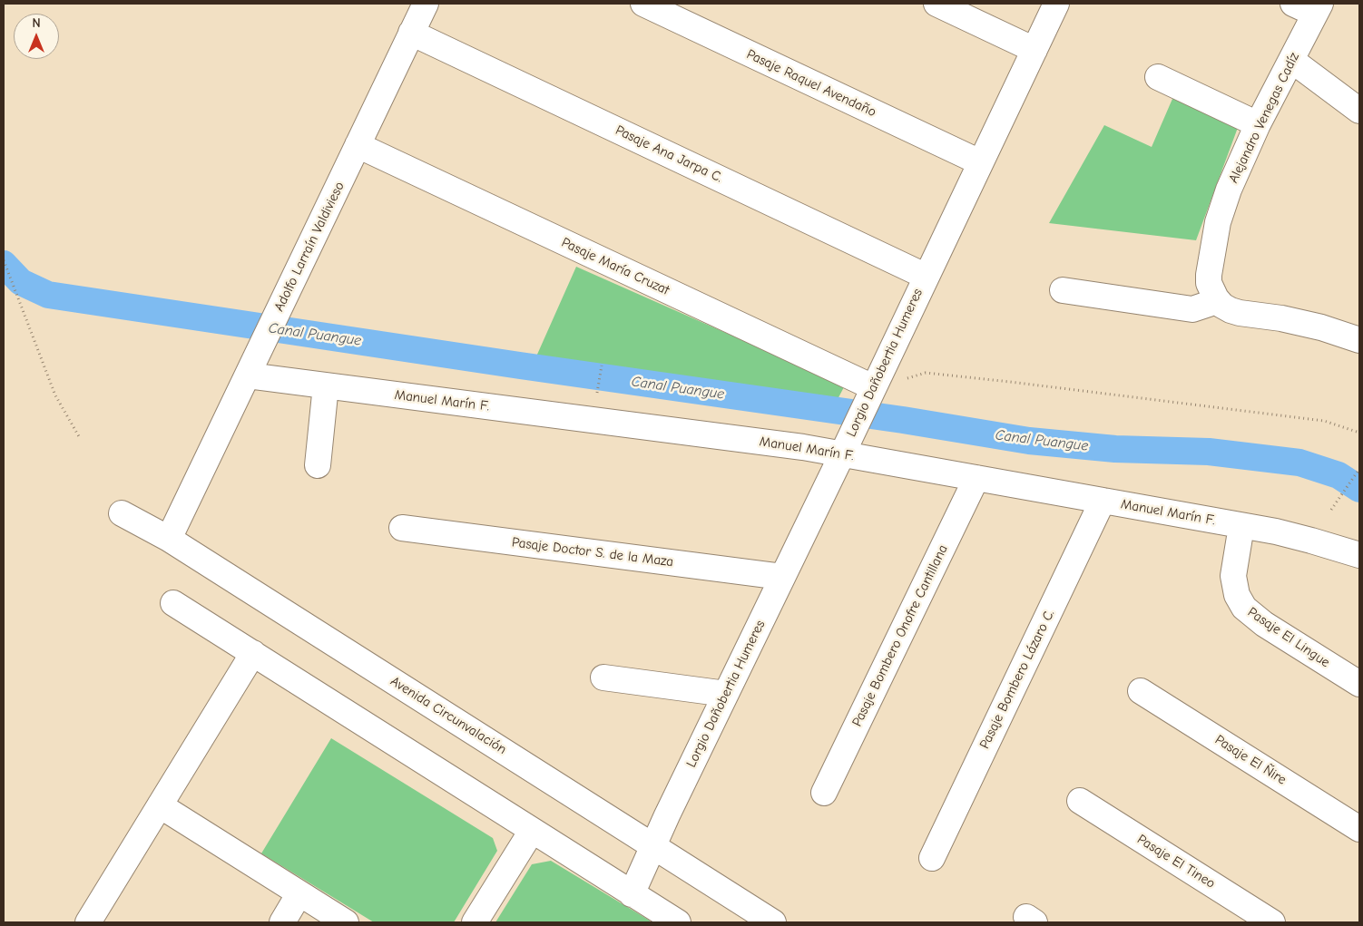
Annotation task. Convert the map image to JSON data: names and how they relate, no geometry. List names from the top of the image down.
{
  "streets": {
    "street": [
      "Pasaje Raquel Avendaño",
      "Alejandro Venegas Cadíz",
      "Pasaje Ana Jarpa C.",
      "Adolfo Larraín Valdivieso",
      "Pasaje María Cruzat",
      "Lorgio Dañobertia Humeres",
      "Manuel Marín F.",
      "Pasaje Doctor S. de la Maza",
      "Pasaje Bombero Onofre Cantillana",
      "Pasaje El Lingue",
      "Pasaje Bombero Lázaro C.",
      "Avenida Circunvalación",
      "Pasaje El Ñire",
      "Pasaje El Tineo"
    ]
  },
  "crossings": [
    ["Pasaje Raquel Avendaño", "Lorgio Dañobertia Humeres"],
    ["Pasaje Ana Jarpa C.", "Adolfo Larraín Valdivieso"],
    ["Pasaje Ana Jarpa C.", "Lorgio Dañobertia Humeres"],
    ["Adolfo Larraín Valdivieso", "Pasaje María Cruzat"],
    ["Adolfo Larraín Valdivieso", "Manuel Marín F."],
    ["Adolfo Larraín Valdivieso", "Avenida Circunvalación"],
    ["Pasaje María Cruzat", "Lorgio Dañobertia Humeres"],
    ["Lorgio Dañobertia Humeres", "Manuel Marín F."],
    ["Lorgio Dañobertia Humeres", "Pasaje Doctor S. de la Maza"],
    ["Lorgio Dañobertia Humeres", "Avenida Circunvalación"],
    ["Manuel Marín F.", "Pasaje Bombero Onofre Cantillana"],
    ["Manuel Marín F.", "Pasaje El Lingue"],
    ["Manuel Marín F.", "Pasaje Bombero Lázaro C."]
  ],
  "water": ["Canal Puangue"],
  "north": "top"
}
